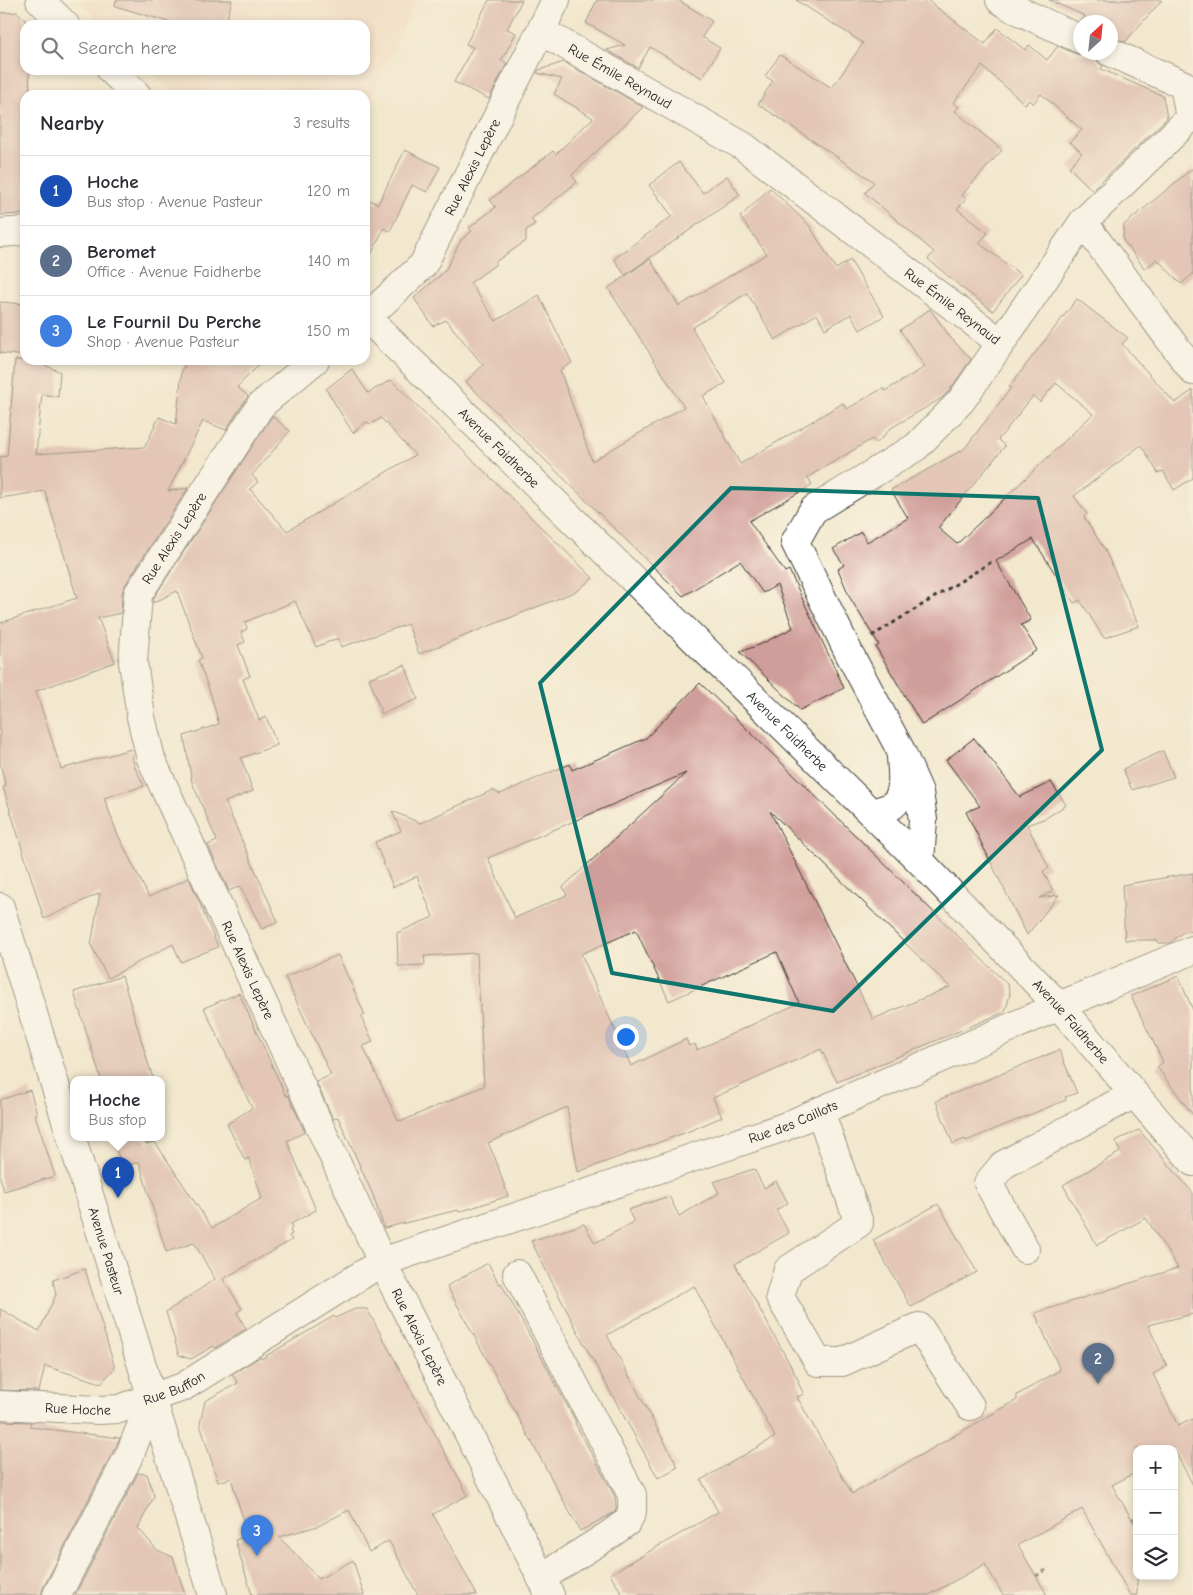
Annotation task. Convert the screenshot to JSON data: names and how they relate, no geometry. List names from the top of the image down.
{
  "streets": {
    "street": [
      "Rue Émile Reynaud",
      "Rue Alexis Lepère",
      "Avenue Faidherbe",
      "Rue des Caillots",
      "Avenue Pasteur",
      "Rue Buffon",
      "Rue Hoche"
    ]
  },
  "crossings": [
    ["Rue Émile Reynaud", "Rue Alexis Lepère"],
    ["Rue Émile Reynaud", "Avenue Faidherbe"],
    ["Rue Alexis Lepère", "Rue des Caillots"],
    ["Rue Alexis Lepère", "Rue Buffon"],
    ["Avenue Faidherbe", "Rue des Caillots"],
    ["Rue des Caillots", "Rue Buffon"],
    ["Avenue Pasteur", "Rue Buffon"],
    ["Avenue Pasteur", "Rue Hoche"],
    ["Rue Buffon", "Rue Hoche"]
  ],
  "north": "top right",
  "page": {
    "search": "Search here",
    "heading": ["Nearby", "3 results"],
    "list": [
      {
        "mark": "1",
        "name": "Hoche",
        "note": "Bus stop · Avenue Pasteur",
        "value": "120 m"
      },
      {
        "mark": "2",
        "name": "Beromet",
        "note": "Office · Avenue Faidherbe",
        "value": "140 m"
      },
      {
        "mark": "3",
        "name": "Le Fournil Du Perche",
        "note": "Shop · Avenue Pasteur",
        "value": "150 m"
      }
    ],
    "popup": ["Hoche", "Bus stop"],
    "pins": ["1", "2", "3"],
    "map_buttons": ["+", "−"]
  }
}
